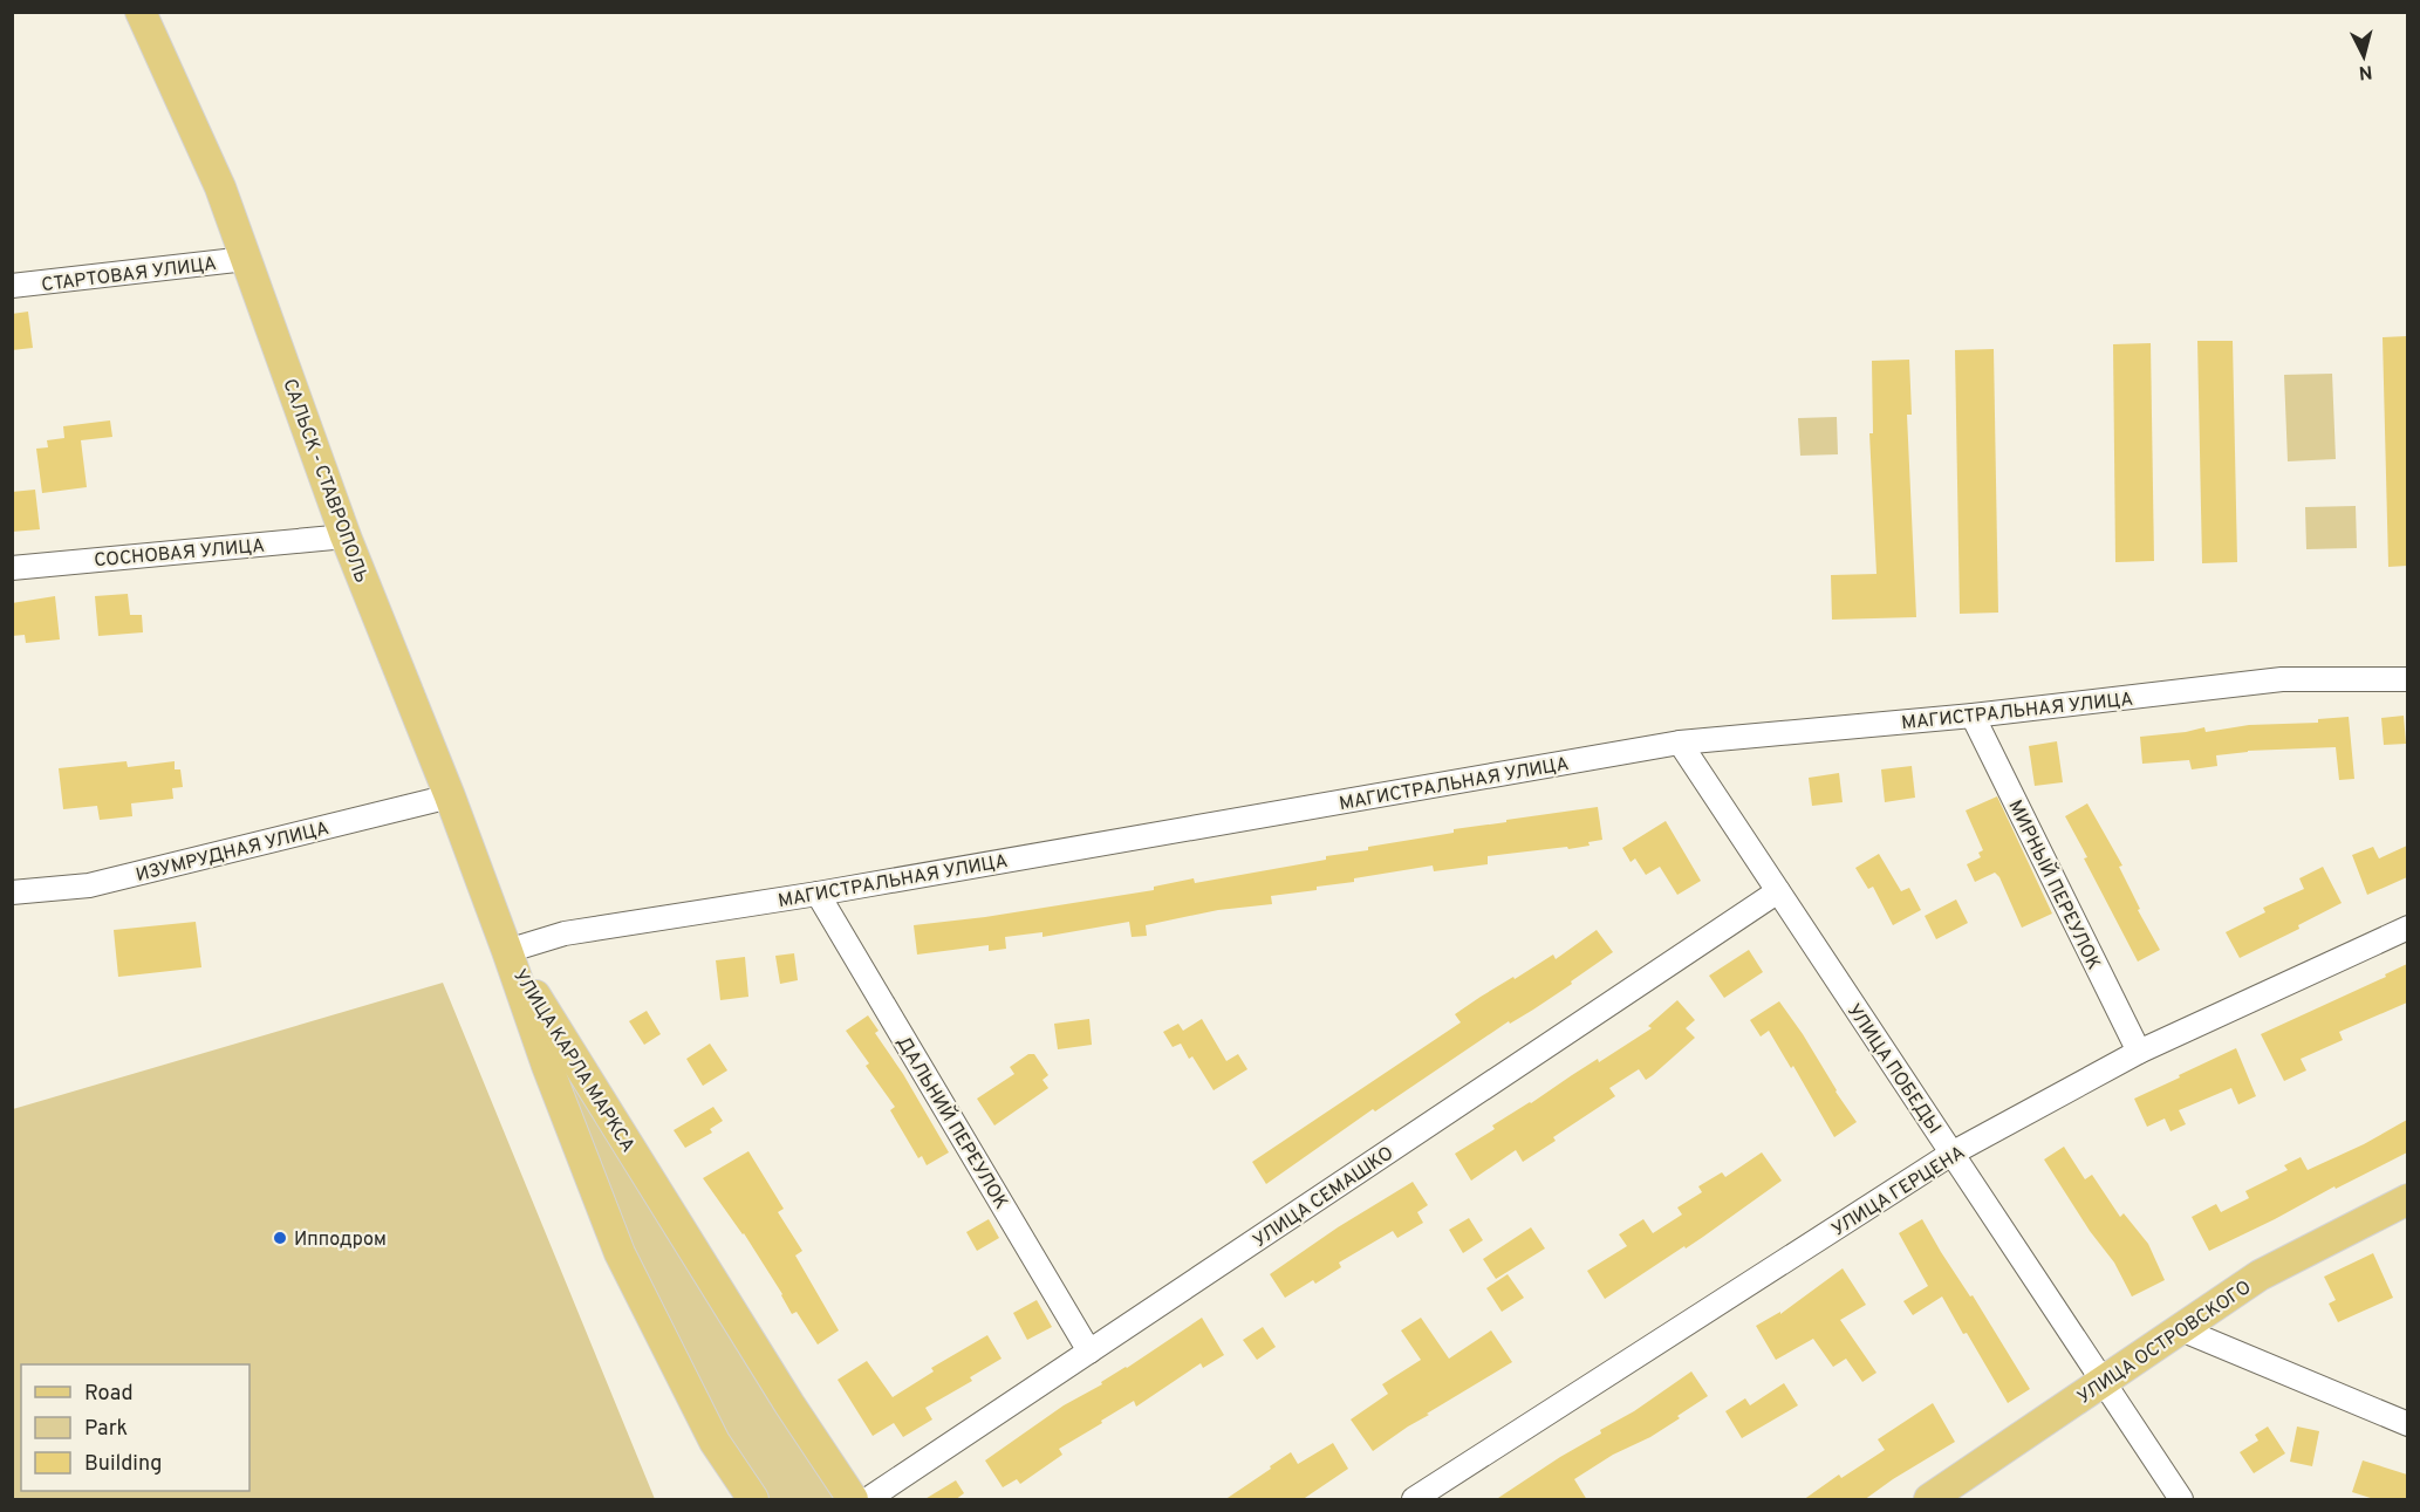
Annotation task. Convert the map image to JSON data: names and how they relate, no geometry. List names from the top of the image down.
{
  "streets": {
    "main road": ["САЛЬСК - СТАВРОПОЛЬ", "УЛИЦА КАРЛА МАРКСА", "УЛИЦА ОСТРОВСКОГО"],
    "street": [
      "СТАРТОВАЯ УЛИЦА",
      "СОСНОВАЯ УЛИЦА",
      "МАГИСТРАЛЬНАЯ УЛИЦА",
      "ИЗУМРУДНАЯ УЛИЦА",
      "МИРНЫЙ ПЕРЕУЛОК",
      "УЛИЦА ПОБЕДЫ",
      "ДАЛЬНИЙ ПЕРЕУЛОК",
      "УЛИЦА ГЕРЦЕНА",
      "УЛИЦА СЕМАШКО"
    ]
  },
  "crossings": [
    ["СТАРТОВАЯ УЛИЦА", "САЛЬСК - СТАВРОПОЛЬ"],
    ["САЛЬСК - СТАВРОПОЛЬ", "СОСНОВАЯ УЛИЦА"],
    ["САЛЬСК - СТАВРОПОЛЬ", "МАГИСТРАЛЬНАЯ УЛИЦА"],
    ["САЛЬСК - СТАВРОПОЛЬ", "ИЗУМРУДНАЯ УЛИЦА"],
    ["САЛЬСК - СТАВРОПОЛЬ", "УЛИЦА КАРЛА МАРКСА"],
    ["МАГИСТРАЛЬНАЯ УЛИЦА", "МИРНЫЙ ПЕРЕУЛОК"],
    ["МАГИСТРАЛЬНАЯ УЛИЦА", "УЛИЦА КАРЛА МАРКСА"],
    ["МАГИСТРАЛЬНАЯ УЛИЦА", "УЛИЦА ПОБЕДЫ"],
    ["МАГИСТРАЛЬНАЯ УЛИЦА", "ДАЛЬНИЙ ПЕРЕУЛОК"],
    ["МИРНЫЙ ПЕРЕУЛОК", "УЛИЦА ГЕРЦЕНА"],
    ["УЛИЦА ПОБЕДЫ", "УЛИЦА ГЕРЦЕНА"],
    ["УЛИЦА ПОБЕДЫ", "УЛИЦА СЕМАШКО"],
    ["УЛИЦА ПОБЕДЫ", "УЛИЦА ОСТРОВСКОГО"],
    ["ДАЛЬНИЙ ПЕРЕУЛОК", "УЛИЦА СЕМАШКО"]
  ],
  "places": ["Ипподром"],
  "legend": ["Road", "Park", "Building"],
  "north": "bottom"
}
